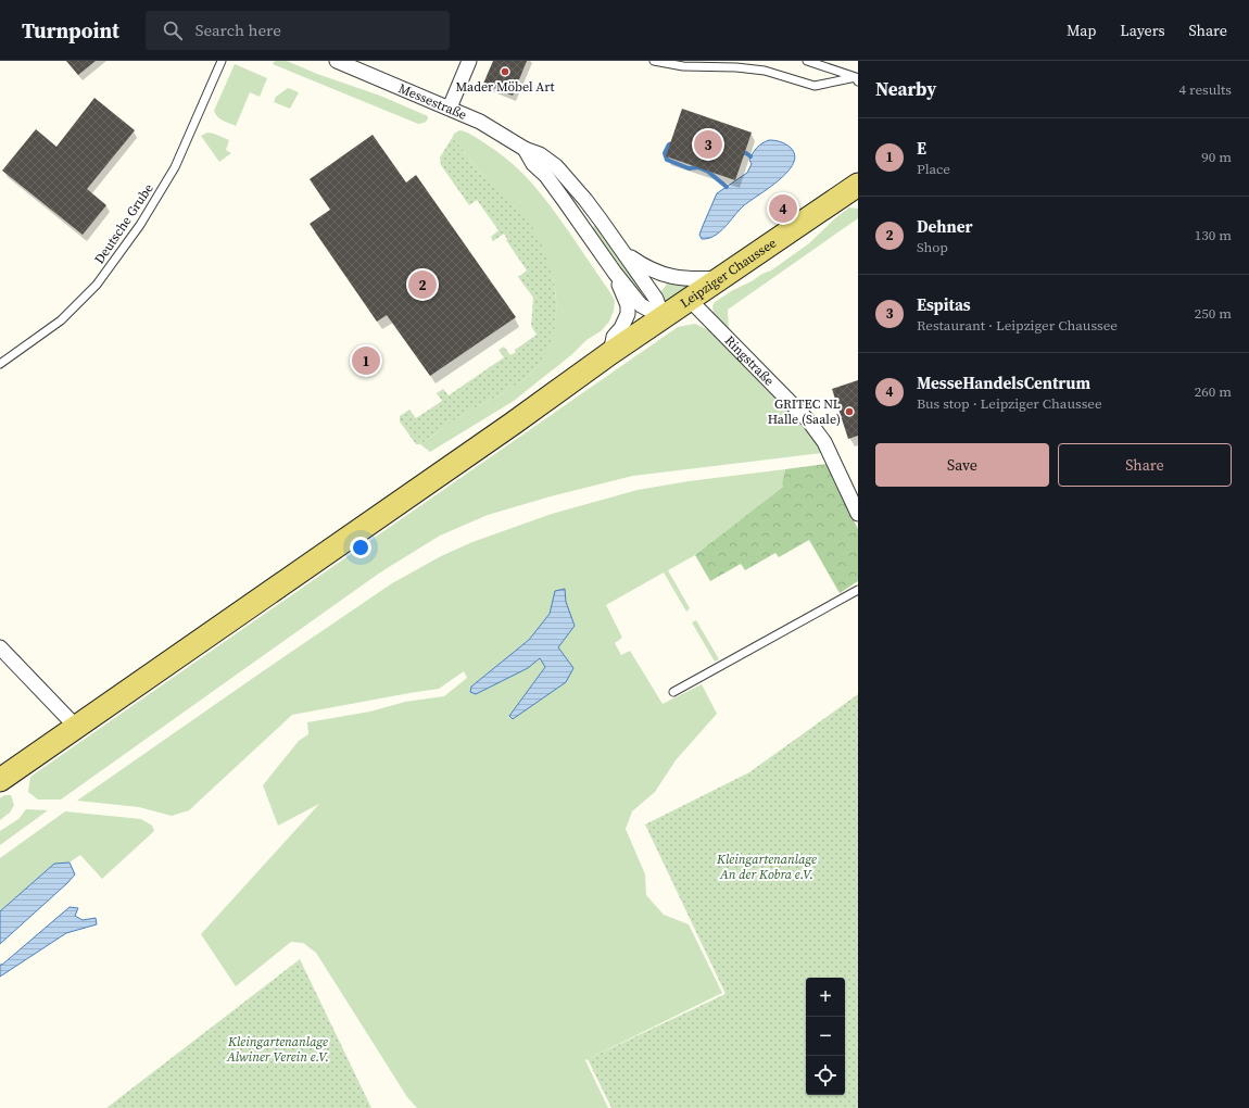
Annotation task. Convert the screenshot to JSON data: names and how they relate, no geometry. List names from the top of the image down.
{
  "streets": {
    "main road": ["Leipziger Chaussee"],
    "street": ["Messestraße", "Ringstraße"],
    "lane": ["Deutsche Grube"]
  },
  "crossings": [
    ["Messestraße", "Leipziger Chaussee"],
    ["Leipziger Chaussee", "Ringstraße"]
  ],
  "parks": ["Kleingartenanlage An der Kobra e.V.", "Kleingartenanlage Alwiner Verein e.V."],
  "places": ["Mader Möbel Art", "GRITEC NL Halle (Saale)"],
  "page": {
    "header": "Turnpoint",
    "search": "Search here",
    "nav": ["Map", "Layers", "Share"],
    "heading": ["Nearby", "4 results"],
    "list": [
      {
        "mark": "1",
        "name": "E",
        "note": "Place",
        "value": "90 m"
      },
      {
        "mark": "2",
        "name": "Dehner",
        "note": "Shop",
        "value": "130 m"
      },
      {
        "mark": "3",
        "name": "Espitas",
        "note": "Restaurant · Leipziger Chaussee",
        "value": "250 m"
      },
      {
        "mark": "4",
        "name": "MesseHandelsCentrum",
        "note": "Bus stop · Leipziger Chaussee",
        "value": "260 m"
      }
    ],
    "pins": [
      "3",
      "4",
      "2",
      "1"
    ],
    "buttons": ["Save", "Share"],
    "map_buttons": ["+", "−"]
  }
}
